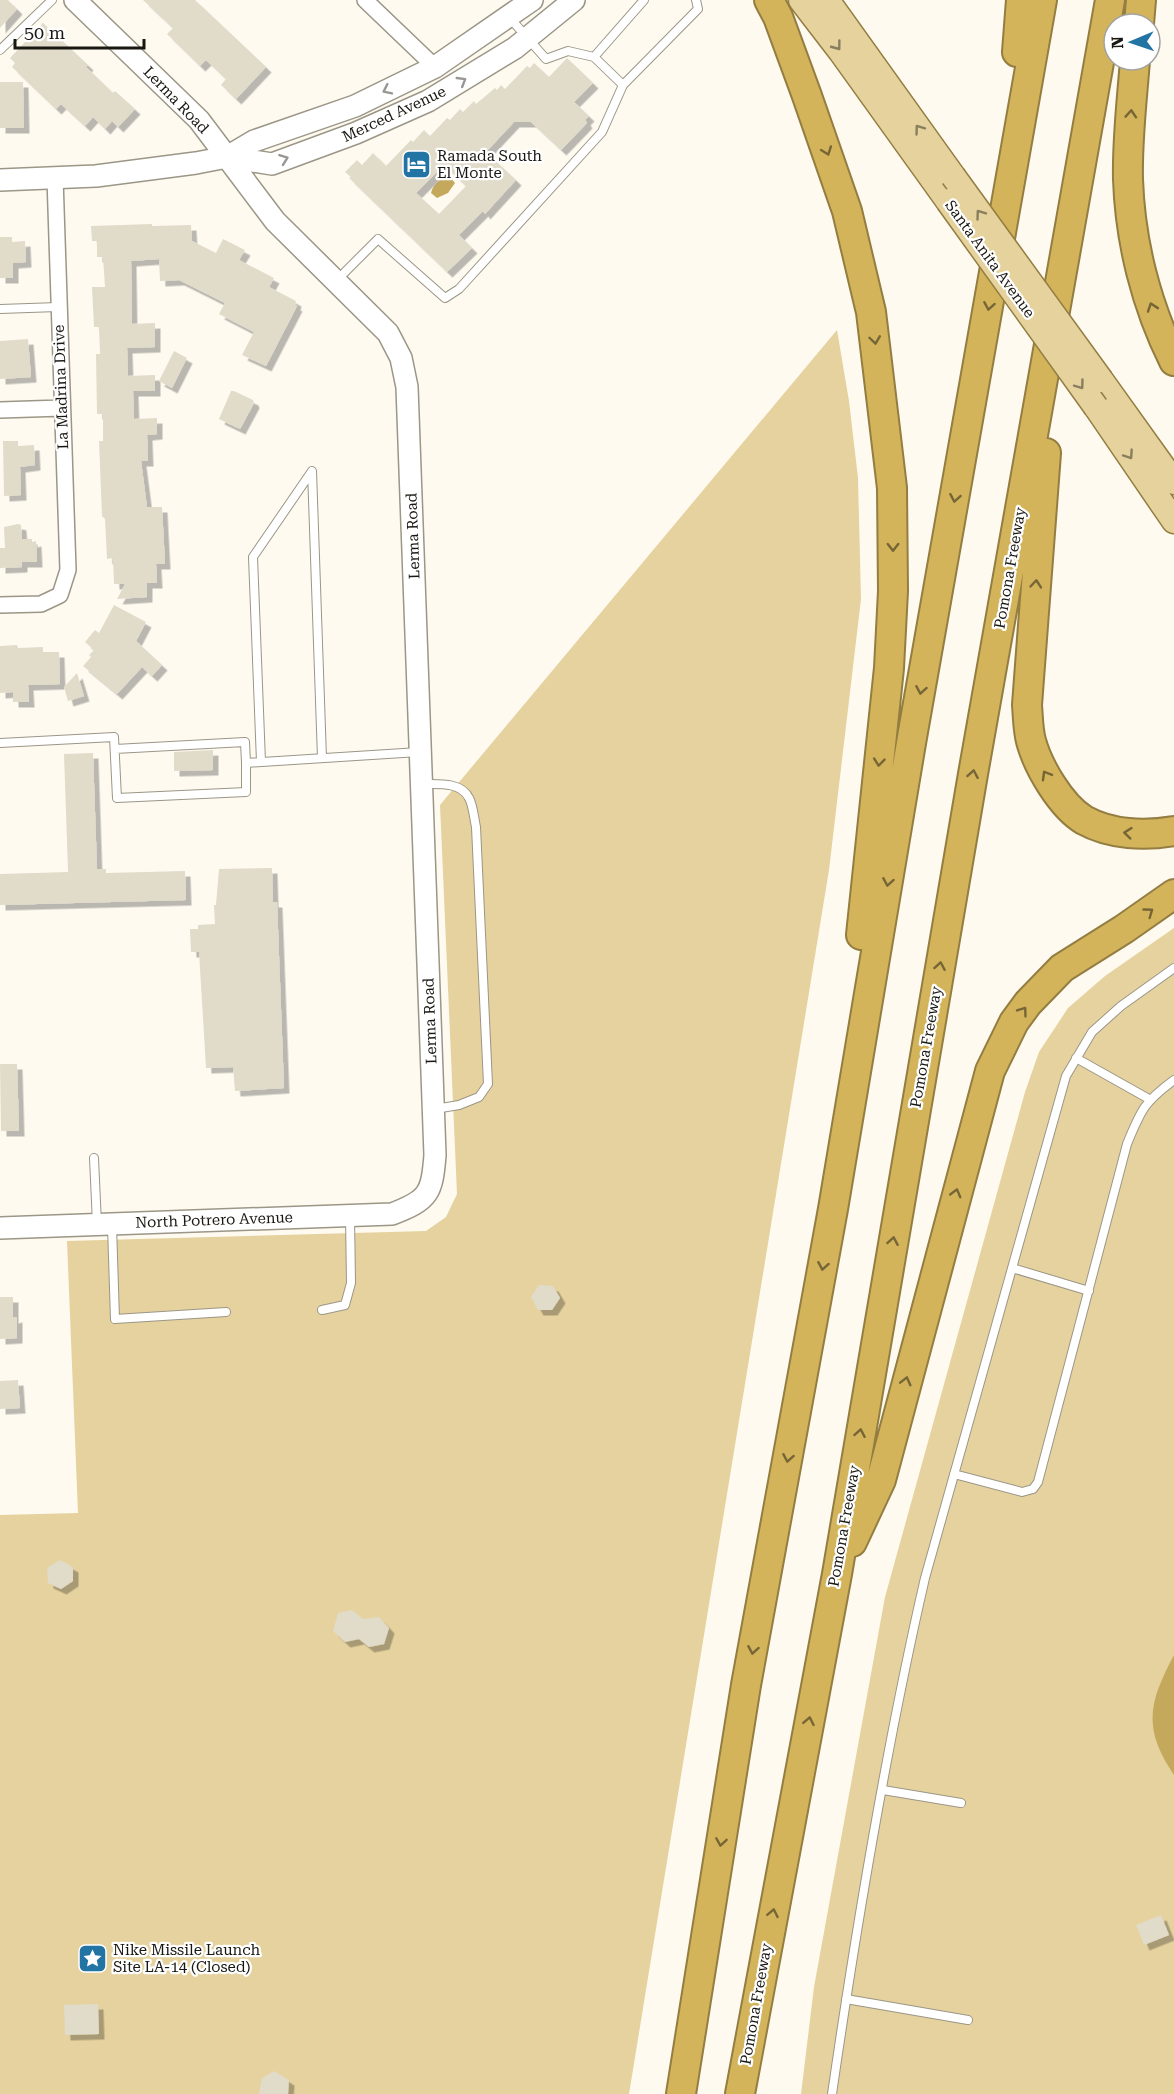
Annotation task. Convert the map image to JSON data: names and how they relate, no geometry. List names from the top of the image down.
{
  "streets": {
    "highway": ["Pomona Freeway"],
    "main road": ["Santa Anita Avenue"],
    "street": [
      "Lerma Road",
      "Merced Avenue",
      "La Madrina Drive",
      "North Potrero Avenue"
    ]
  },
  "crossings": [
    ["Lerma Road", "Merced Avenue"],
    ["Lerma Road", "North Potrero Avenue"],
    ["Merced Avenue", "La Madrina Drive"]
  ],
  "places": {
    "hotel": ["Ramada South El Monte"],
    "place": ["Nike Missile Launch Site LA-14 (Closed)"]
  },
  "scale_bar": "50 m",
  "north": "left"
}
